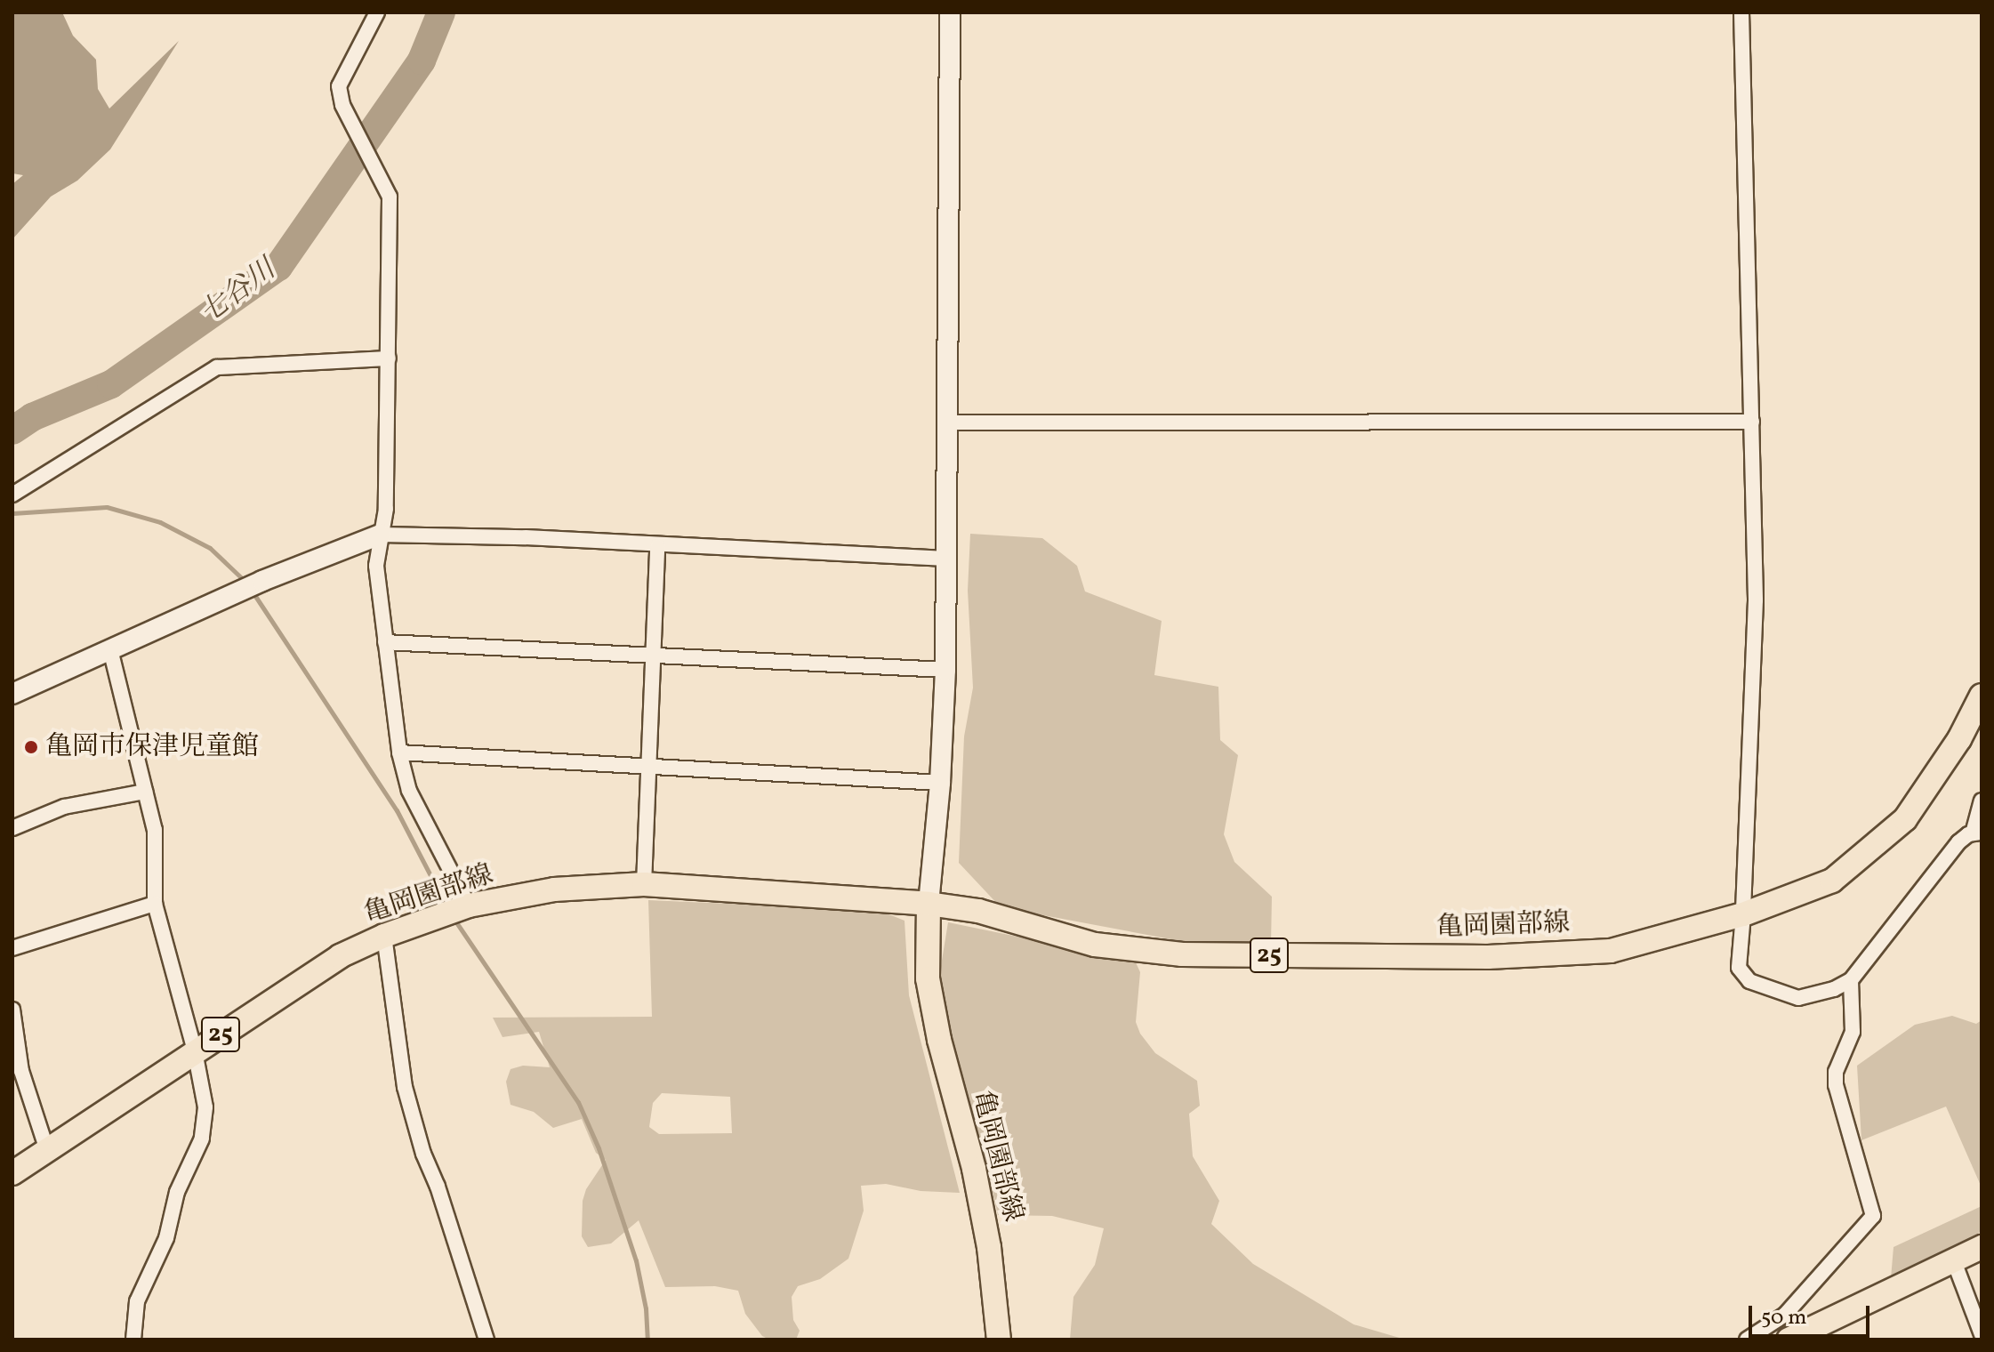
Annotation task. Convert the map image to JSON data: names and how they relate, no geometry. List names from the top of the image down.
{
  "streets": {
    "main road": ["亀岡園部線", "25"]
  },
  "water": ["七谷川"],
  "places": ["亀岡市保津児童館"],
  "scale_bar": "50 m"
}
